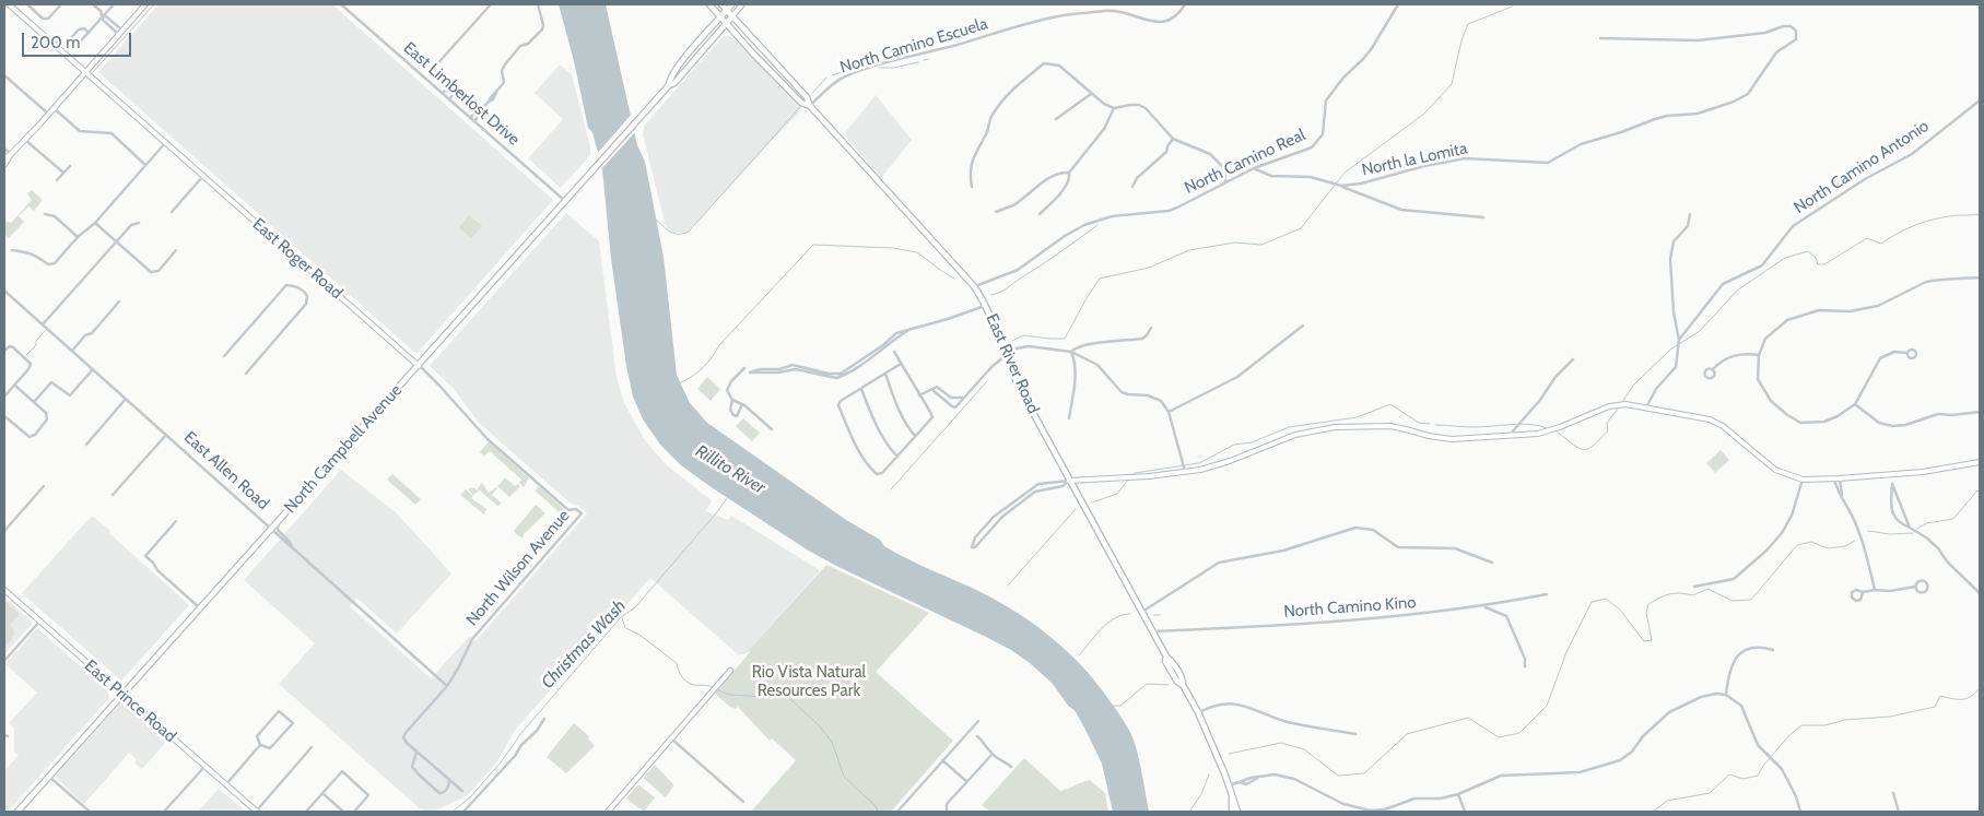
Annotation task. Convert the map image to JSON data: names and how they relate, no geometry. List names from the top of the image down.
{
  "streets": {
    "main road": ["East River Road", "North Campbell Avenue"],
    "street": [
      "North Camino Escuela",
      "East Limberlost Drive",
      "North la Lomita",
      "North Camino Real",
      "North Camino Antonio",
      "East Roger Road",
      "East Allen Road",
      "North Wilson Avenue",
      "North Camino Kino",
      "East Prince Road"
    ]
  },
  "crossings": [
    ["North Camino Escuela", "East River Road"],
    ["East Limberlost Drive", "North Campbell Avenue"],
    ["North la Lomita", "North Camino Real"],
    ["North Camino Real", "East River Road"],
    ["East Roger Road", "North Campbell Avenue"],
    ["East Roger Road", "North Wilson Avenue"],
    ["East River Road", "North Campbell Avenue"],
    ["East River Road", "North Camino Kino"],
    ["North Campbell Avenue", "East Allen Road"],
    ["North Campbell Avenue", "East Prince Road"],
    ["East Allen Road", "North Wilson Avenue"]
  ],
  "water": ["Rillito River", "Christmas Wash"],
  "parks": ["Rio Vista Natural Resources Park"],
  "scale_bar": "200 m"
}
